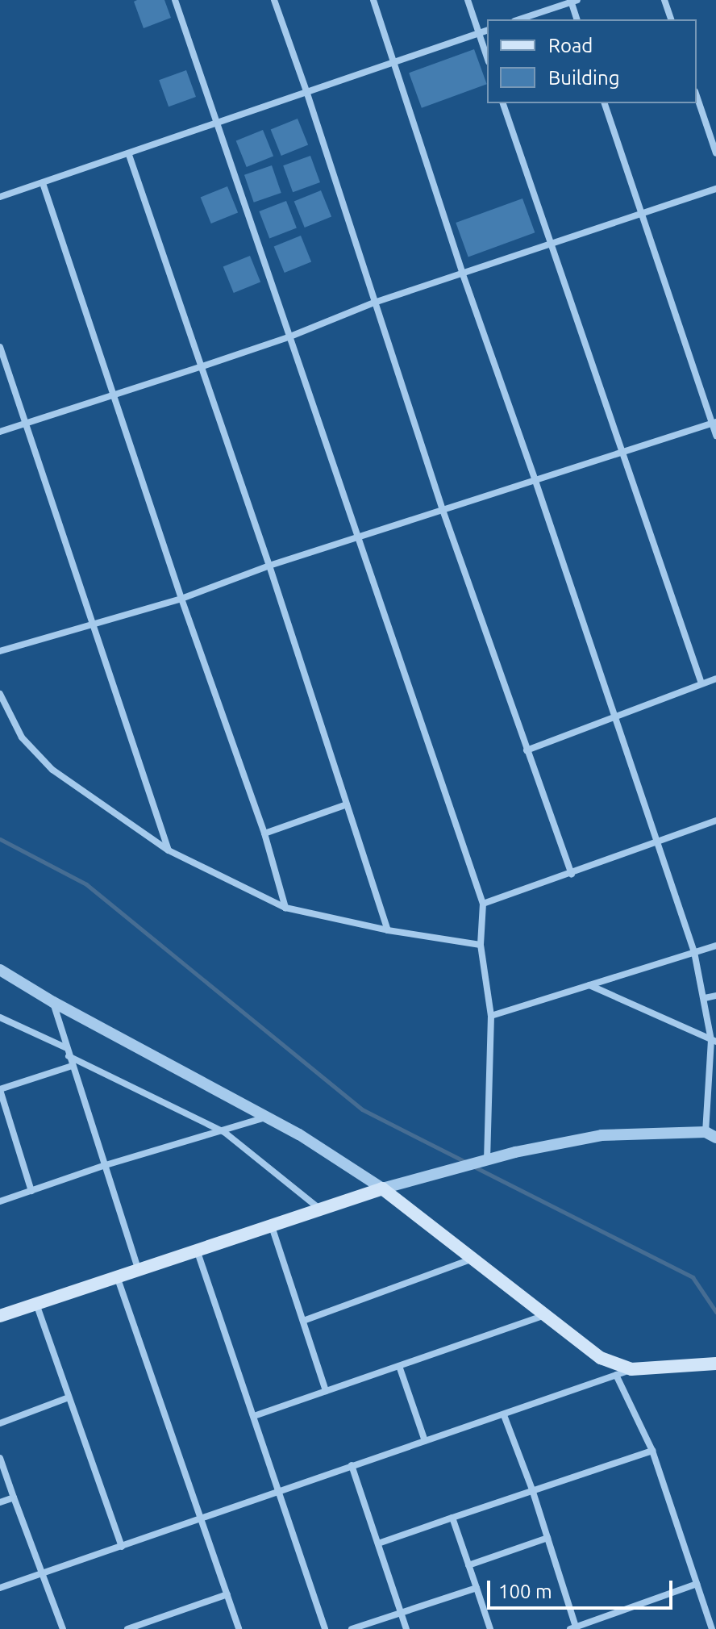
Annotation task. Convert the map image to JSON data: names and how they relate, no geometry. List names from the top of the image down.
{
  "legend": ["Road", "Building"],
  "scale_bar": "100 m"
}
